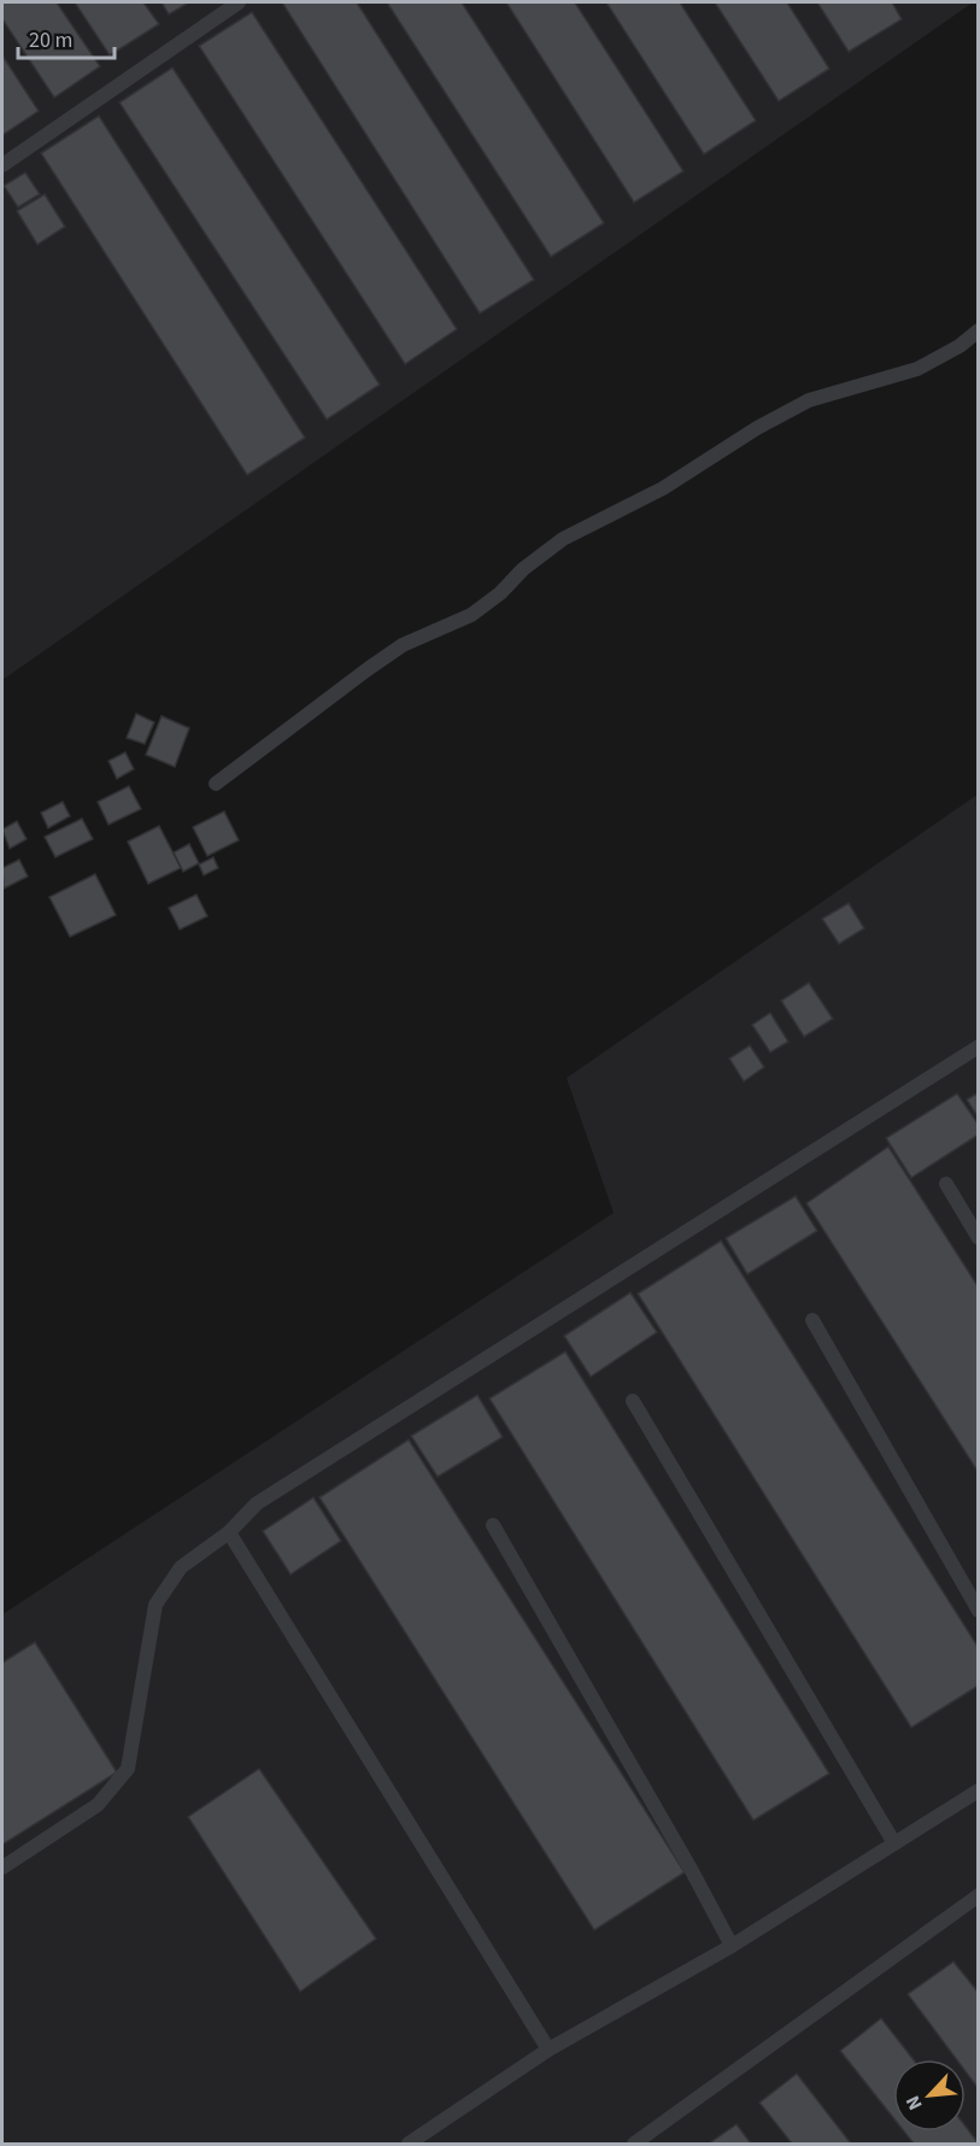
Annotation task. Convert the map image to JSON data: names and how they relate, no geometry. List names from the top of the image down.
{
  "scale_bar": "20 m",
  "north": "bottom left"
}
